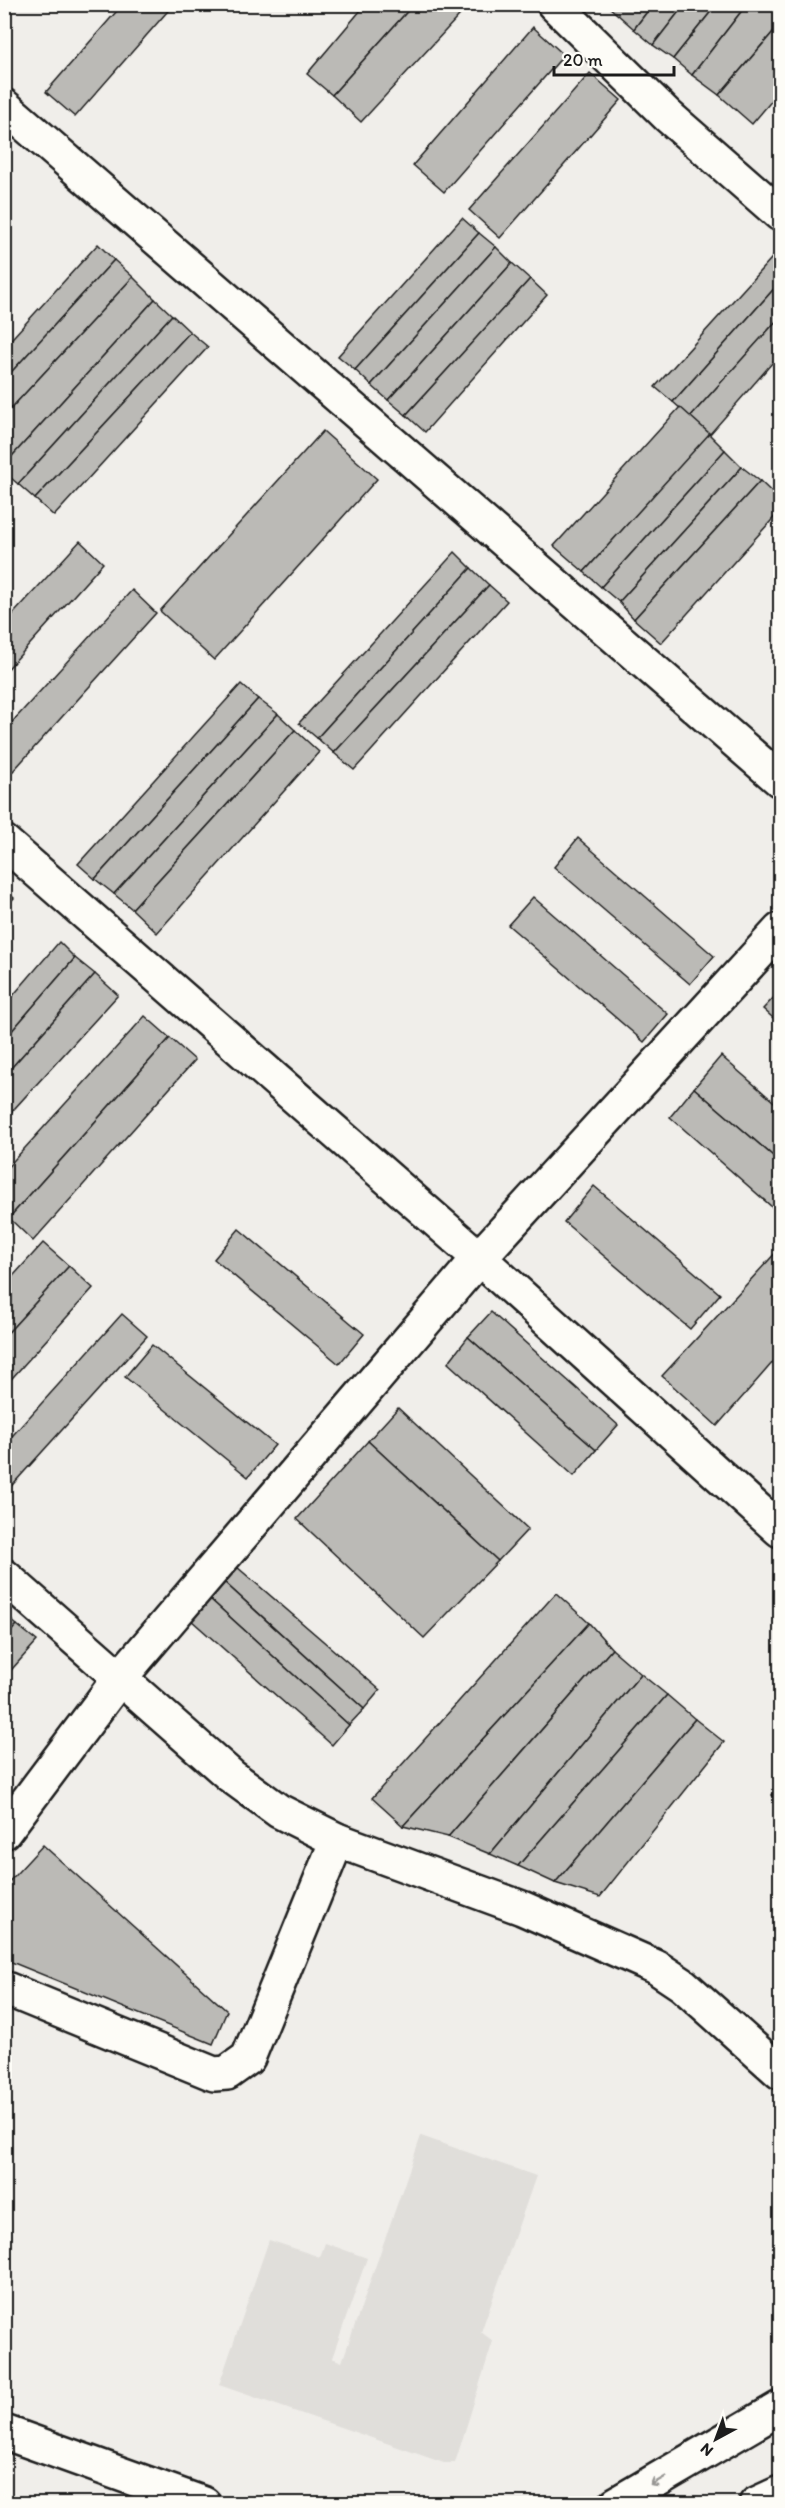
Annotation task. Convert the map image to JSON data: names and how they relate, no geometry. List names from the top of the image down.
{
  "scale_bar": "20 m",
  "north": "bottom left"
}
